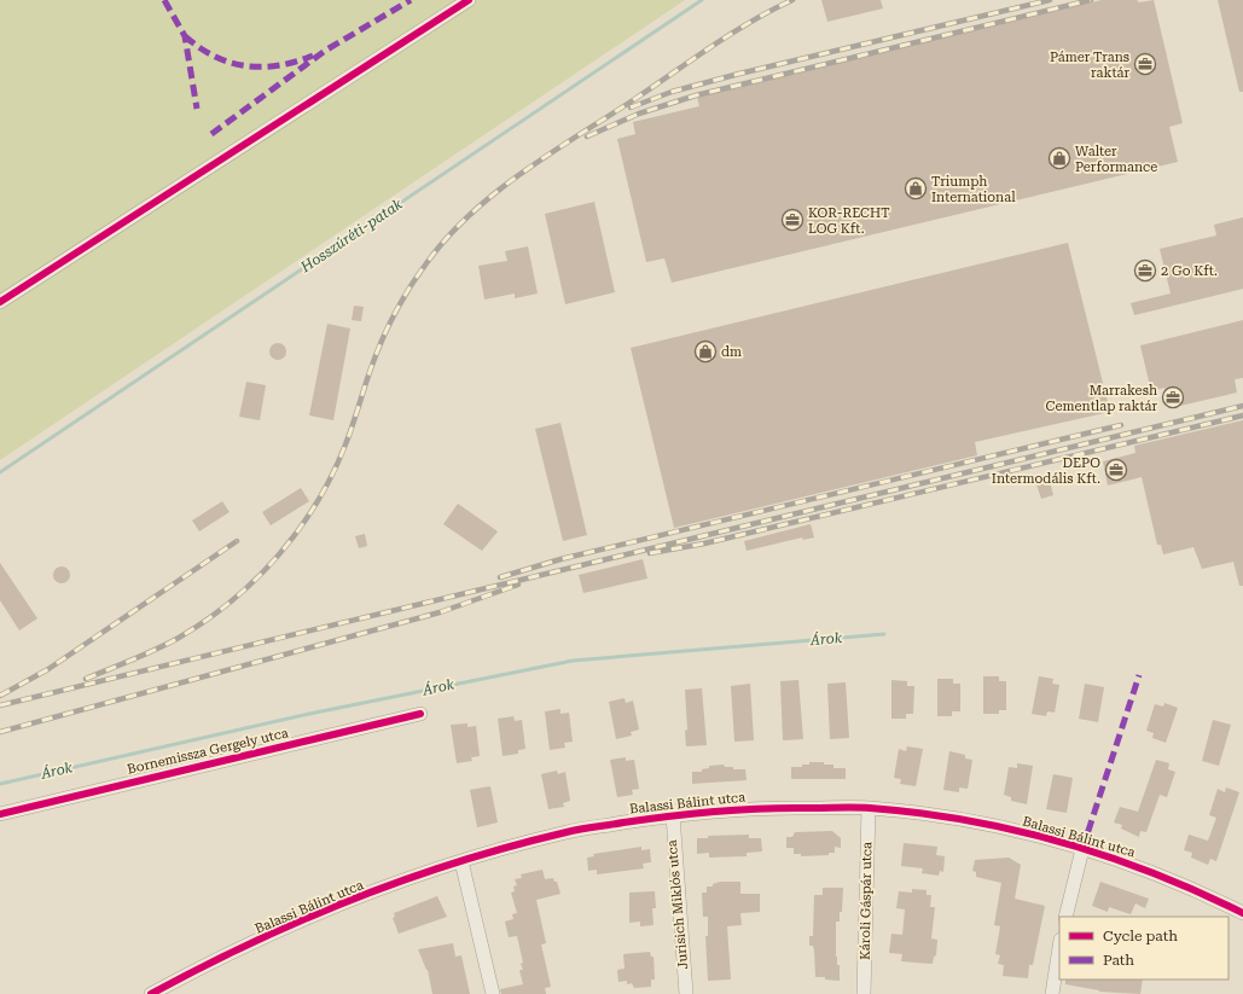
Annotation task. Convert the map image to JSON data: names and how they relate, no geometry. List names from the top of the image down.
{
  "streets": {
    "street": [
      "Bornemissza Gergely utca",
      "Balassi Bálint utca",
      "Károli Gáspár utca",
      "Jurisich Miklós utca"
    ]
  },
  "crossings": [
    ["Balassi Bálint utca", "Károli Gáspár utca"],
    ["Balassi Bálint utca", "Jurisich Miklós utca"]
  ],
  "water": ["Hosszúréti-patak", "Árok"],
  "places": {
    "office": [
      "Pámer Trans raktár",
      "KOR-RECHT LOG Kft.",
      "2 Go Kft.",
      "Marrakesh Cementlap raktár",
      "DEPO Intermodális Kft."
    ],
    "shop": ["Walter Performance", "Triumph International", "dm"]
  },
  "legend": ["Cycle path", "Path"]
}
